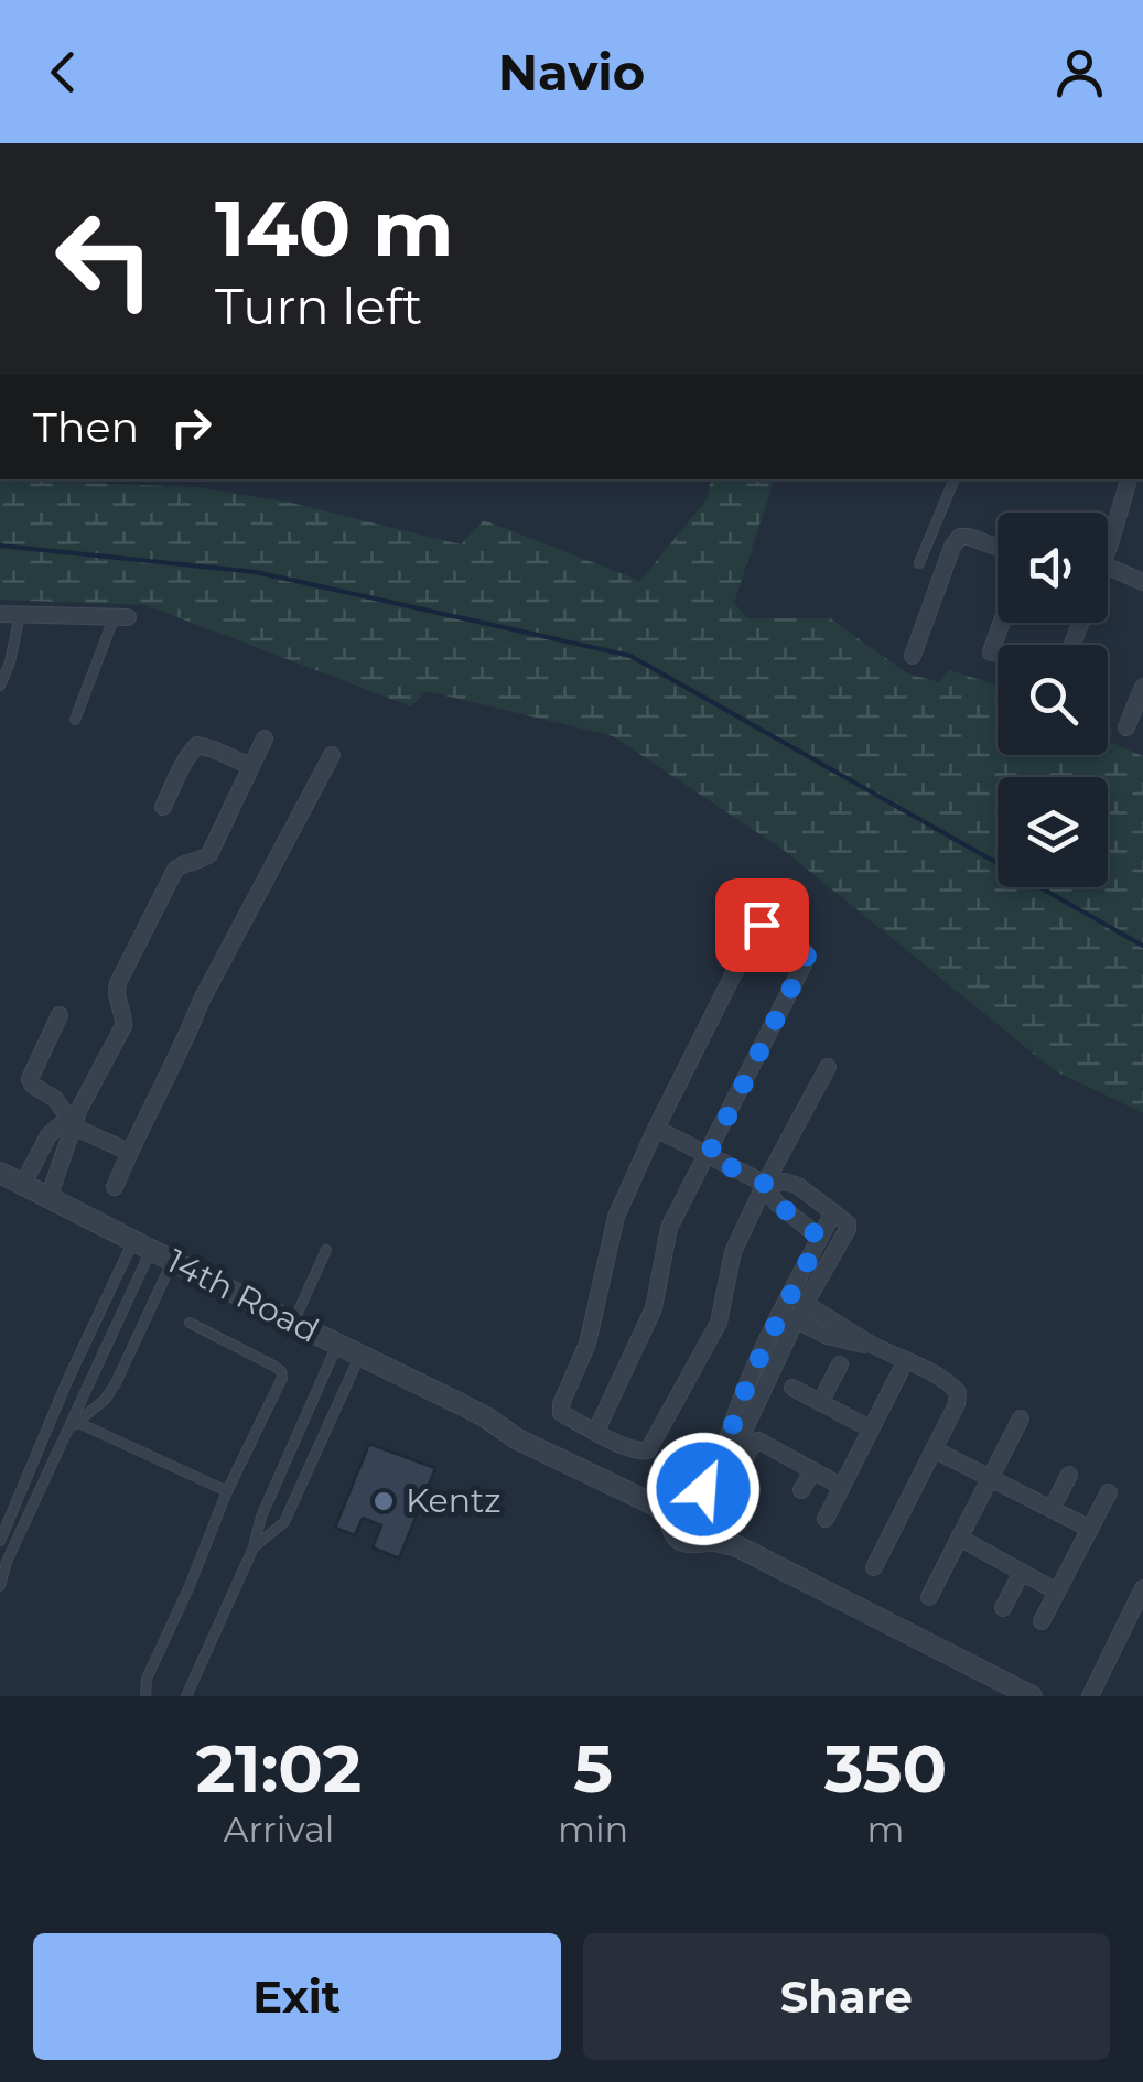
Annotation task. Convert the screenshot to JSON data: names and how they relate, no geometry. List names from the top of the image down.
{
  "streets": {
    "street": ["14th Road"]
  },
  "places": ["Kentz"],
  "page": {
    "header": "Navio",
    "turn": ["140 m", "Turn left"],
    "then": "Then",
    "eta": [
      "21:02",
      "Arrival",
      "5",
      "min",
      "350",
      "m"
    ],
    "buttons": ["Exit", "Share"]
  }
}
